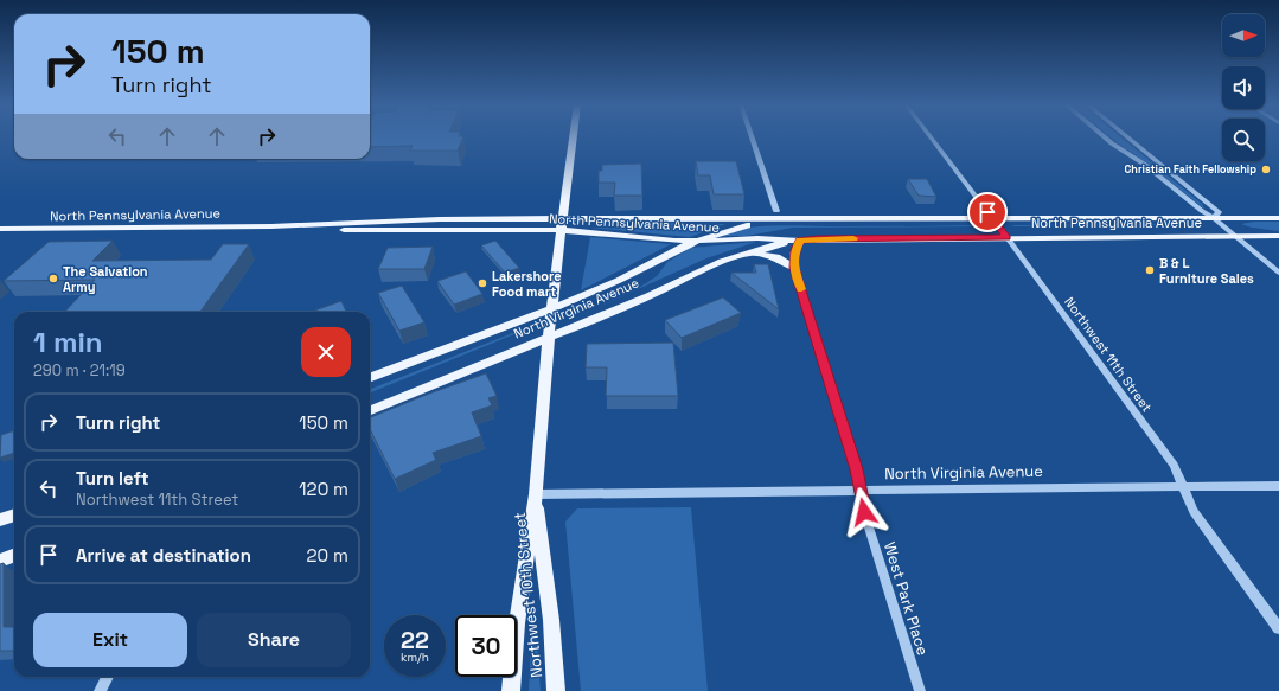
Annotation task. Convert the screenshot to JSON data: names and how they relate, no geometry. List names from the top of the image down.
{
  "streets": {
    "main road": ["North Pennsylvania Avenue", "North Virginia Avenue", "Northwest 10th Street"],
    "street": ["Northwest 11th Street", "West Park Place"]
  },
  "crossings": [
    ["North Pennsylvania Avenue", "North Virginia Avenue"],
    ["North Pennsylvania Avenue", "Northwest 11th Street"],
    ["North Pennsylvania Avenue", "Northwest 10th Street"],
    ["North Virginia Avenue", "Northwest 11th Street"],
    ["North Virginia Avenue", "Northwest 10th Street"],
    ["North Virginia Avenue", "West Park Place"]
  ],
  "places": [
    "Christian Faith Fellowship",
    "B & L Furniture Sales",
    "The Salvation Army",
    "Lakershore Food mart"
  ],
  "north": "right",
  "page": {
    "turn": ["150 m", "Turn right"],
    "heading": ["1 min", "290 m · 21:19"],
    "list": [
      {
        "name": "Turn right",
        "value": "150 m"
      },
      {
        "name": "Turn left",
        "note": "Northwest 11th Street",
        "value": "120 m"
      },
      {
        "name": "Arrive at destination",
        "value": "20 m"
      }
    ],
    "buttons": ["Exit", "Share"],
    "speed": "22 km/h",
    "limit": "30"
  }
}
